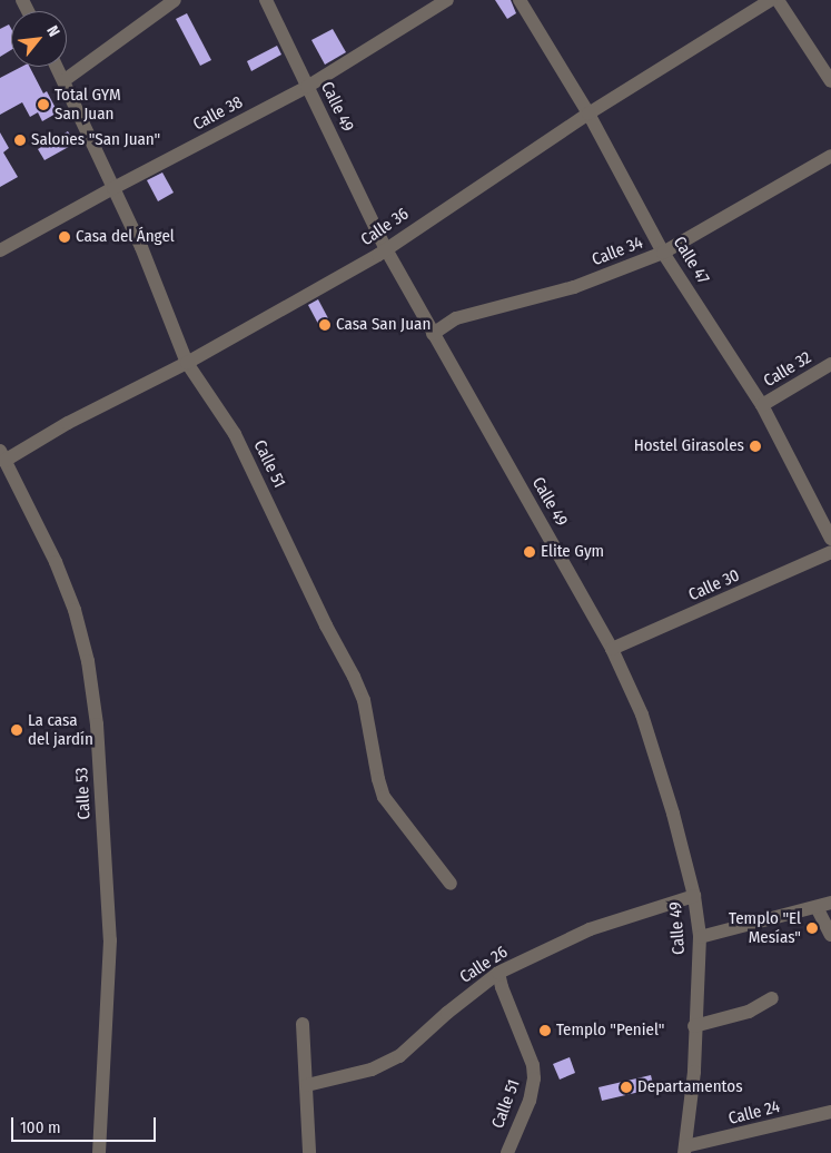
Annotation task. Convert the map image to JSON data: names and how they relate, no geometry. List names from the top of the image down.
{
  "streets": {
    "street": [
      "Calle 49",
      "Calle 38",
      "Calle 36",
      "Calle 34",
      "Calle 47",
      "Calle 32",
      "Calle 51",
      "Calle 30",
      "Calle 53",
      "Calle 26",
      "Calle 24"
    ]
  },
  "crossings": [
    ["Calle 49", "Calle 38"],
    ["Calle 49", "Calle 36"],
    ["Calle 49", "Calle 34"],
    ["Calle 49", "Calle 30"],
    ["Calle 49", "Calle 26"],
    ["Calle 49", "Calle 24"],
    ["Calle 38", "Calle 51"],
    ["Calle 36", "Calle 47"],
    ["Calle 36", "Calle 51"],
    ["Calle 36", "Calle 53"],
    ["Calle 34", "Calle 47"],
    ["Calle 47", "Calle 32"],
    ["Calle 51", "Calle 26"]
  ],
  "places": [
    "Total GYM San Juan",
    "Salones \"San Juan\"",
    "Casa del Ángel",
    "Casa San Juan",
    "Hostel Girasoles",
    "Elite Gym",
    "La casa del jardín",
    "Templo \"El Mesías\"",
    "Templo \"Peniel\"",
    "Departamentos"
  ],
  "scale_bar": "100 m",
  "north": "top right"
}
